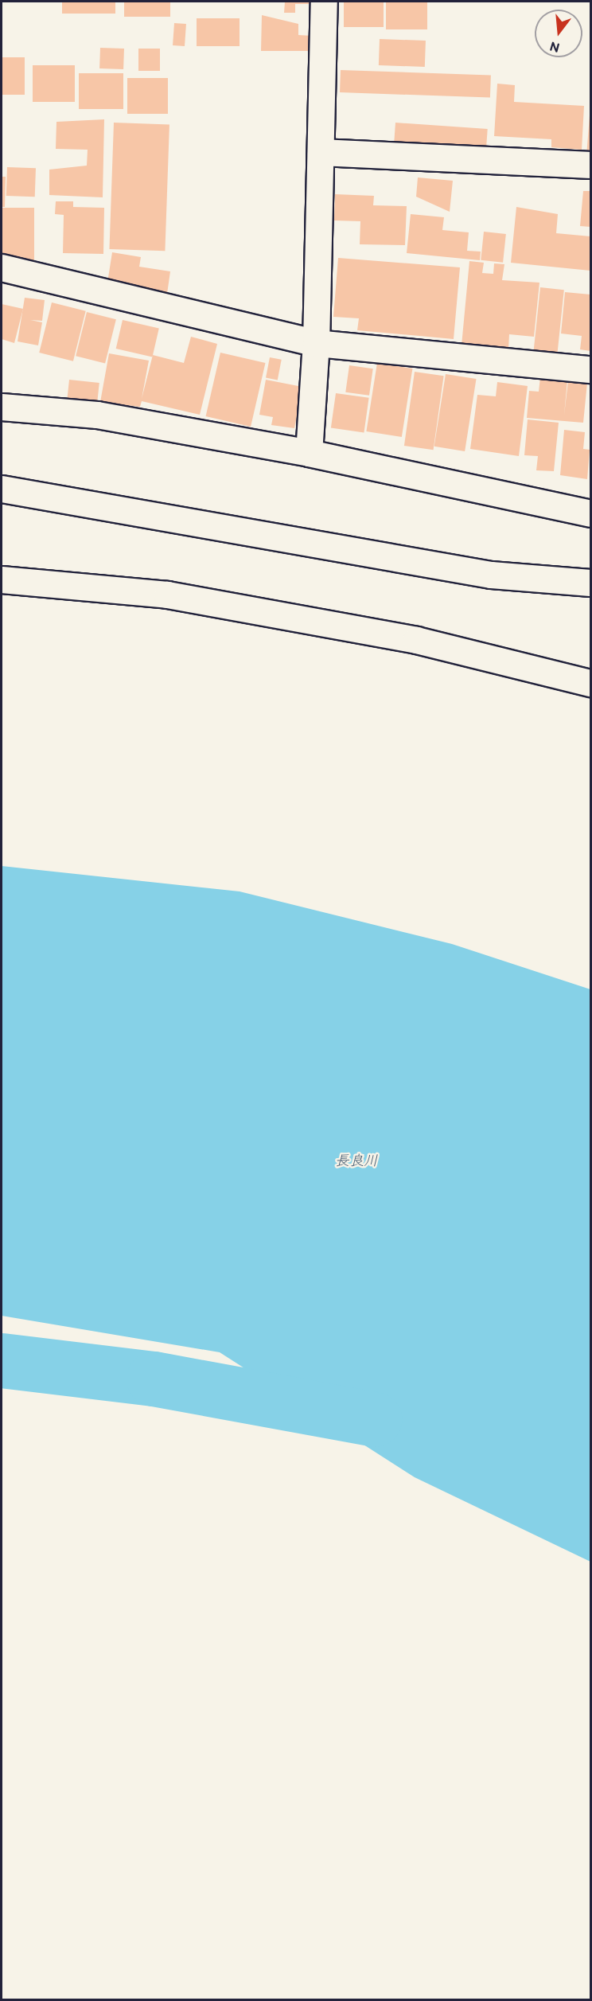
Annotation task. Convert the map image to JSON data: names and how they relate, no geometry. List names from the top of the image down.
{
  "water": ["長良川"],
  "north": "bottom"
}
